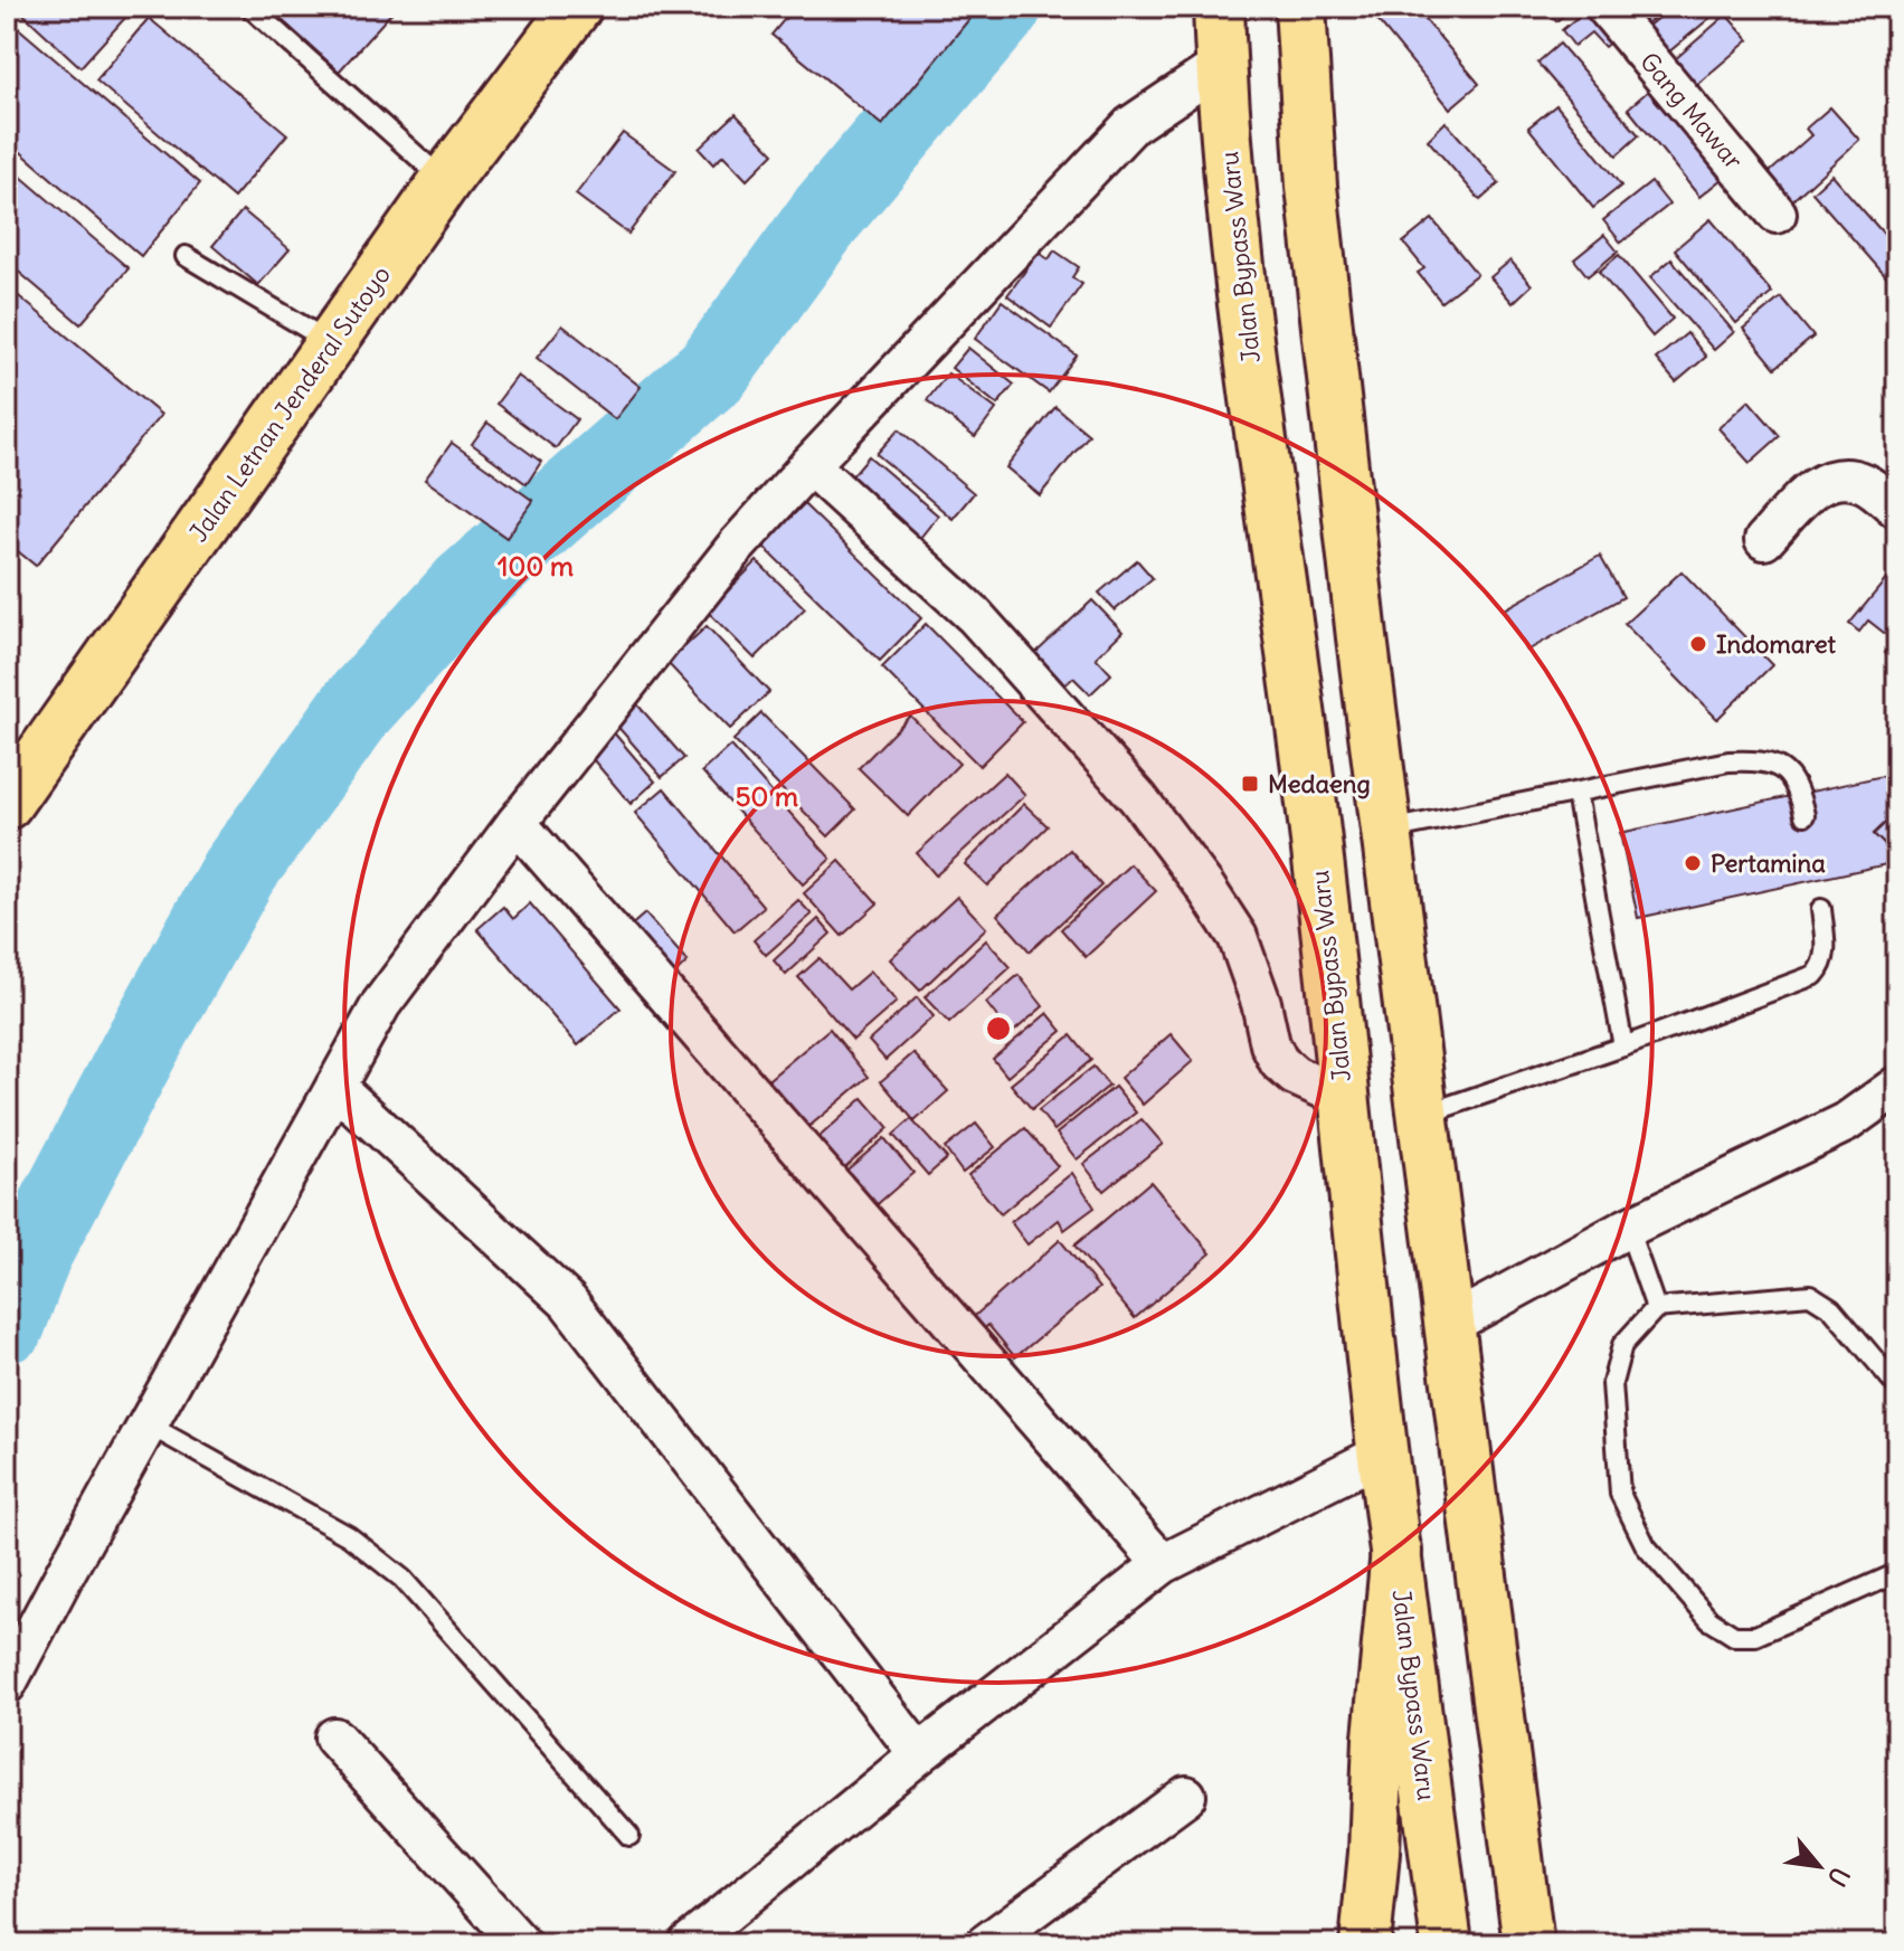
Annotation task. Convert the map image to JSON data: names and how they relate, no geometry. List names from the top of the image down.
{
  "streets": {
    "highway": ["Jalan Bypass Waru", "Jalan Letnan Jenderal Sutoyo"],
    "street": ["Gang Mawar"]
  },
  "places": {
    "other": ["Indomaret", "Pertamina"],
    "transit": ["Medaeng"]
  },
  "north": "bottom right",
  "rings": ["100 m", "50 m"]
}
